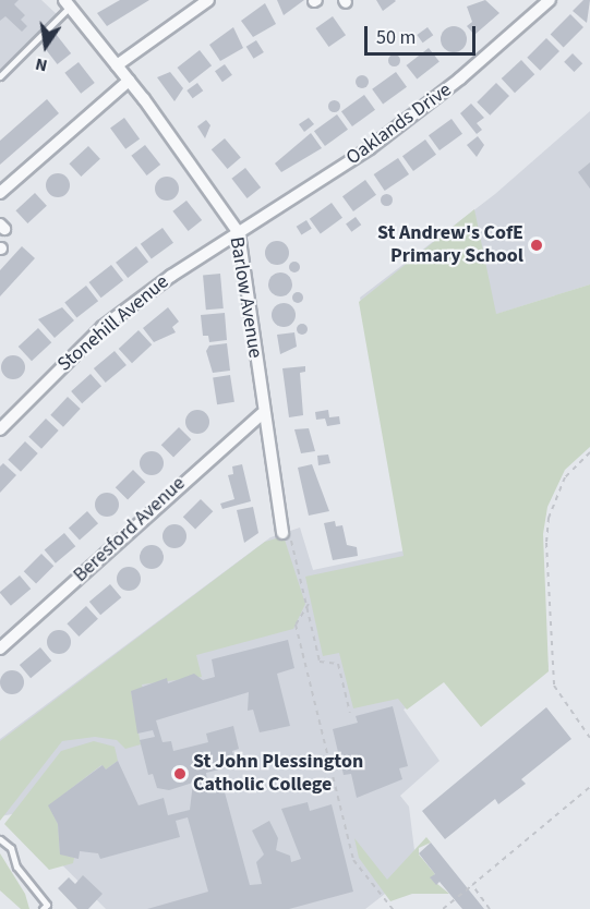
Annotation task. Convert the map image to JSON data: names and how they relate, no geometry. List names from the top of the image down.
{
  "streets": {
    "street": [
      "Oaklands Drive",
      "Barlow Avenue",
      "Stonehill Avenue",
      "Beresford Avenue"
    ]
  },
  "crossings": [
    ["Oaklands Drive", "Barlow Avenue"],
    ["Oaklands Drive", "Stonehill Avenue"],
    ["Barlow Avenue", "Stonehill Avenue"],
    ["Barlow Avenue", "Beresford Avenue"]
  ],
  "places": ["St Andrew's CofE Primary School", "St John Plessington Catholic College"],
  "scale_bar": "50 m",
  "north": "bottom"
}
